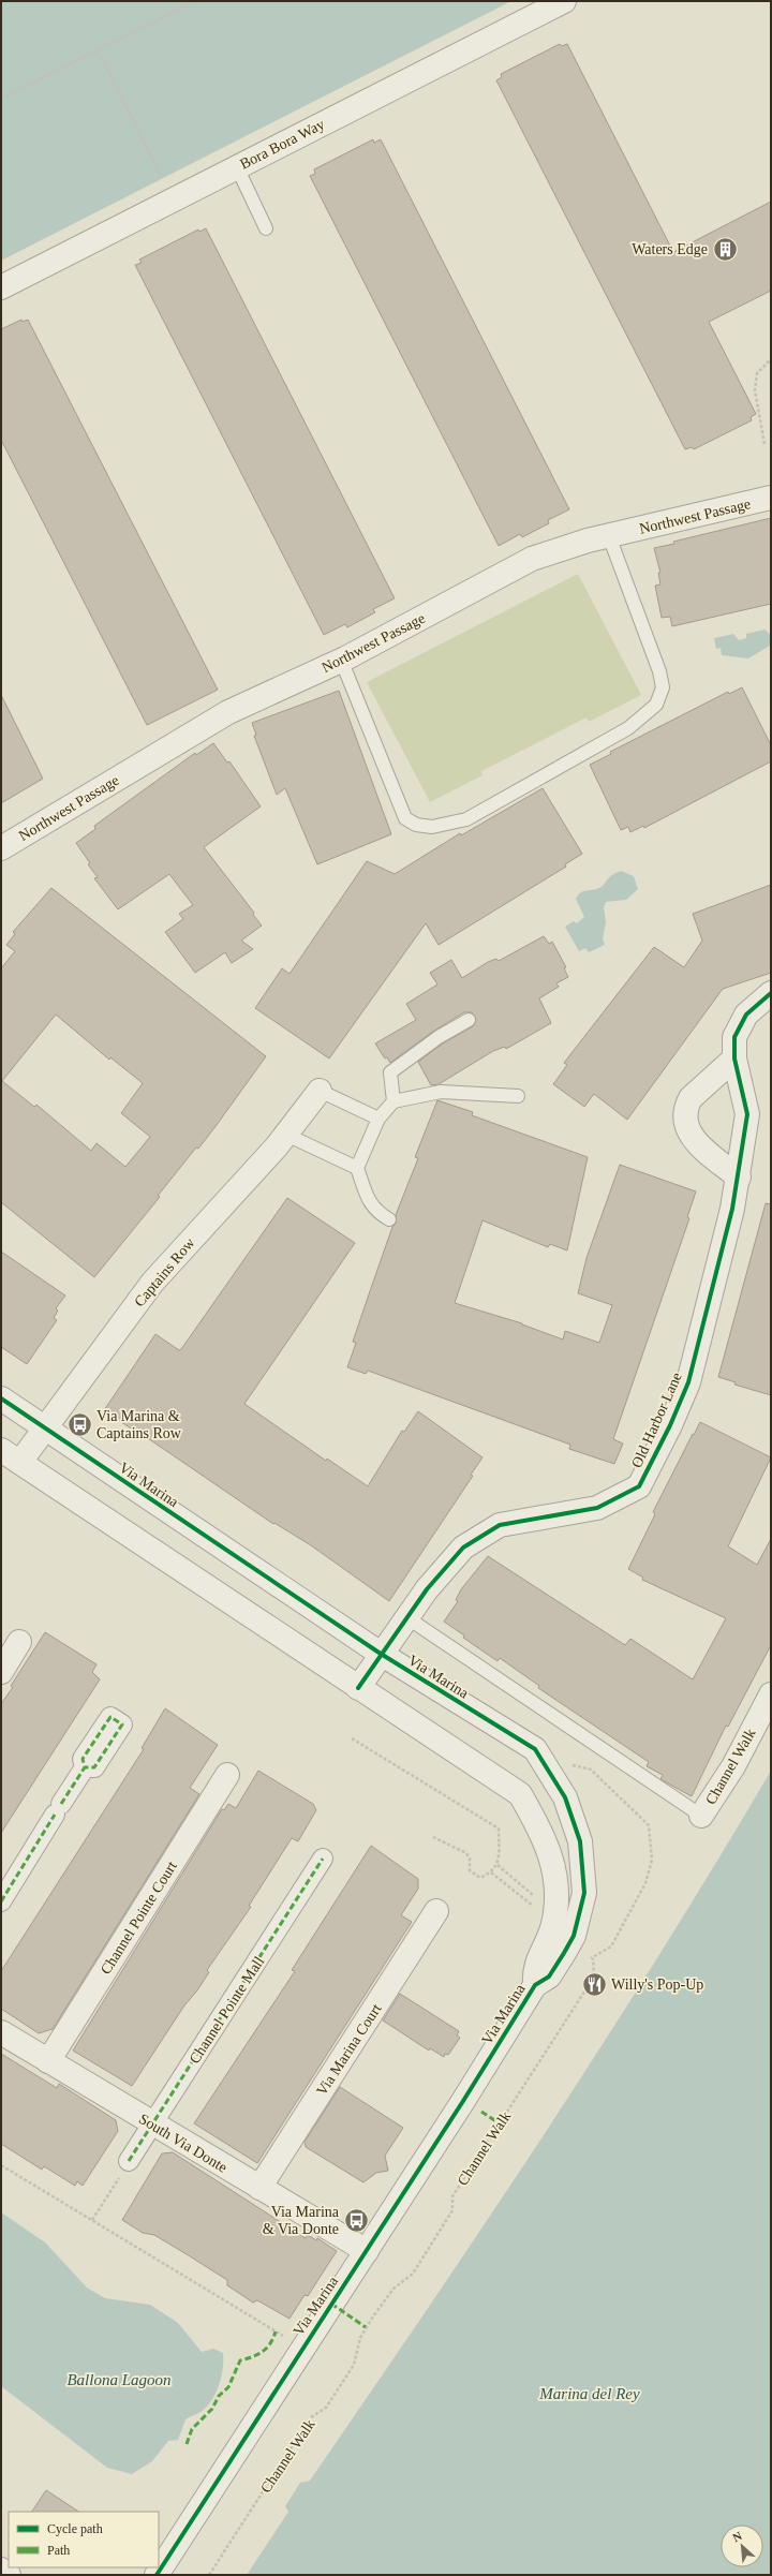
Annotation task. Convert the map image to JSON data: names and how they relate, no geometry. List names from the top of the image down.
{
  "streets": {
    "street": [
      "Bora Bora Way",
      "Northwest Passage",
      "Captains Row",
      "Old Harbor Lane",
      "Via Marina",
      "Channel Walk",
      "Channel Pointe Court",
      "Channel Pointe Mall",
      "Via Marina Court",
      "South Via Donte"
    ]
  },
  "crossings": [
    ["Captains Row", "Via Marina"],
    ["Old Harbor Lane", "Via Marina"],
    ["Via Marina", "South Via Donte"],
    ["Channel Pointe Court", "South Via Donte"],
    ["Channel Pointe Mall", "South Via Donte"],
    ["Via Marina Court", "South Via Donte"]
  ],
  "water": ["Ballona Lagoon", "Marina del Rey"],
  "places": {
    "building": ["Waters Edge"],
    "bus stop": ["Via Marina & Captains Row", "Via Marina & Via Donte"],
    "restaurant": ["Willy's Pop-Up"]
  },
  "legend": ["Cycle path", "Path"],
  "north": "top left"
}
